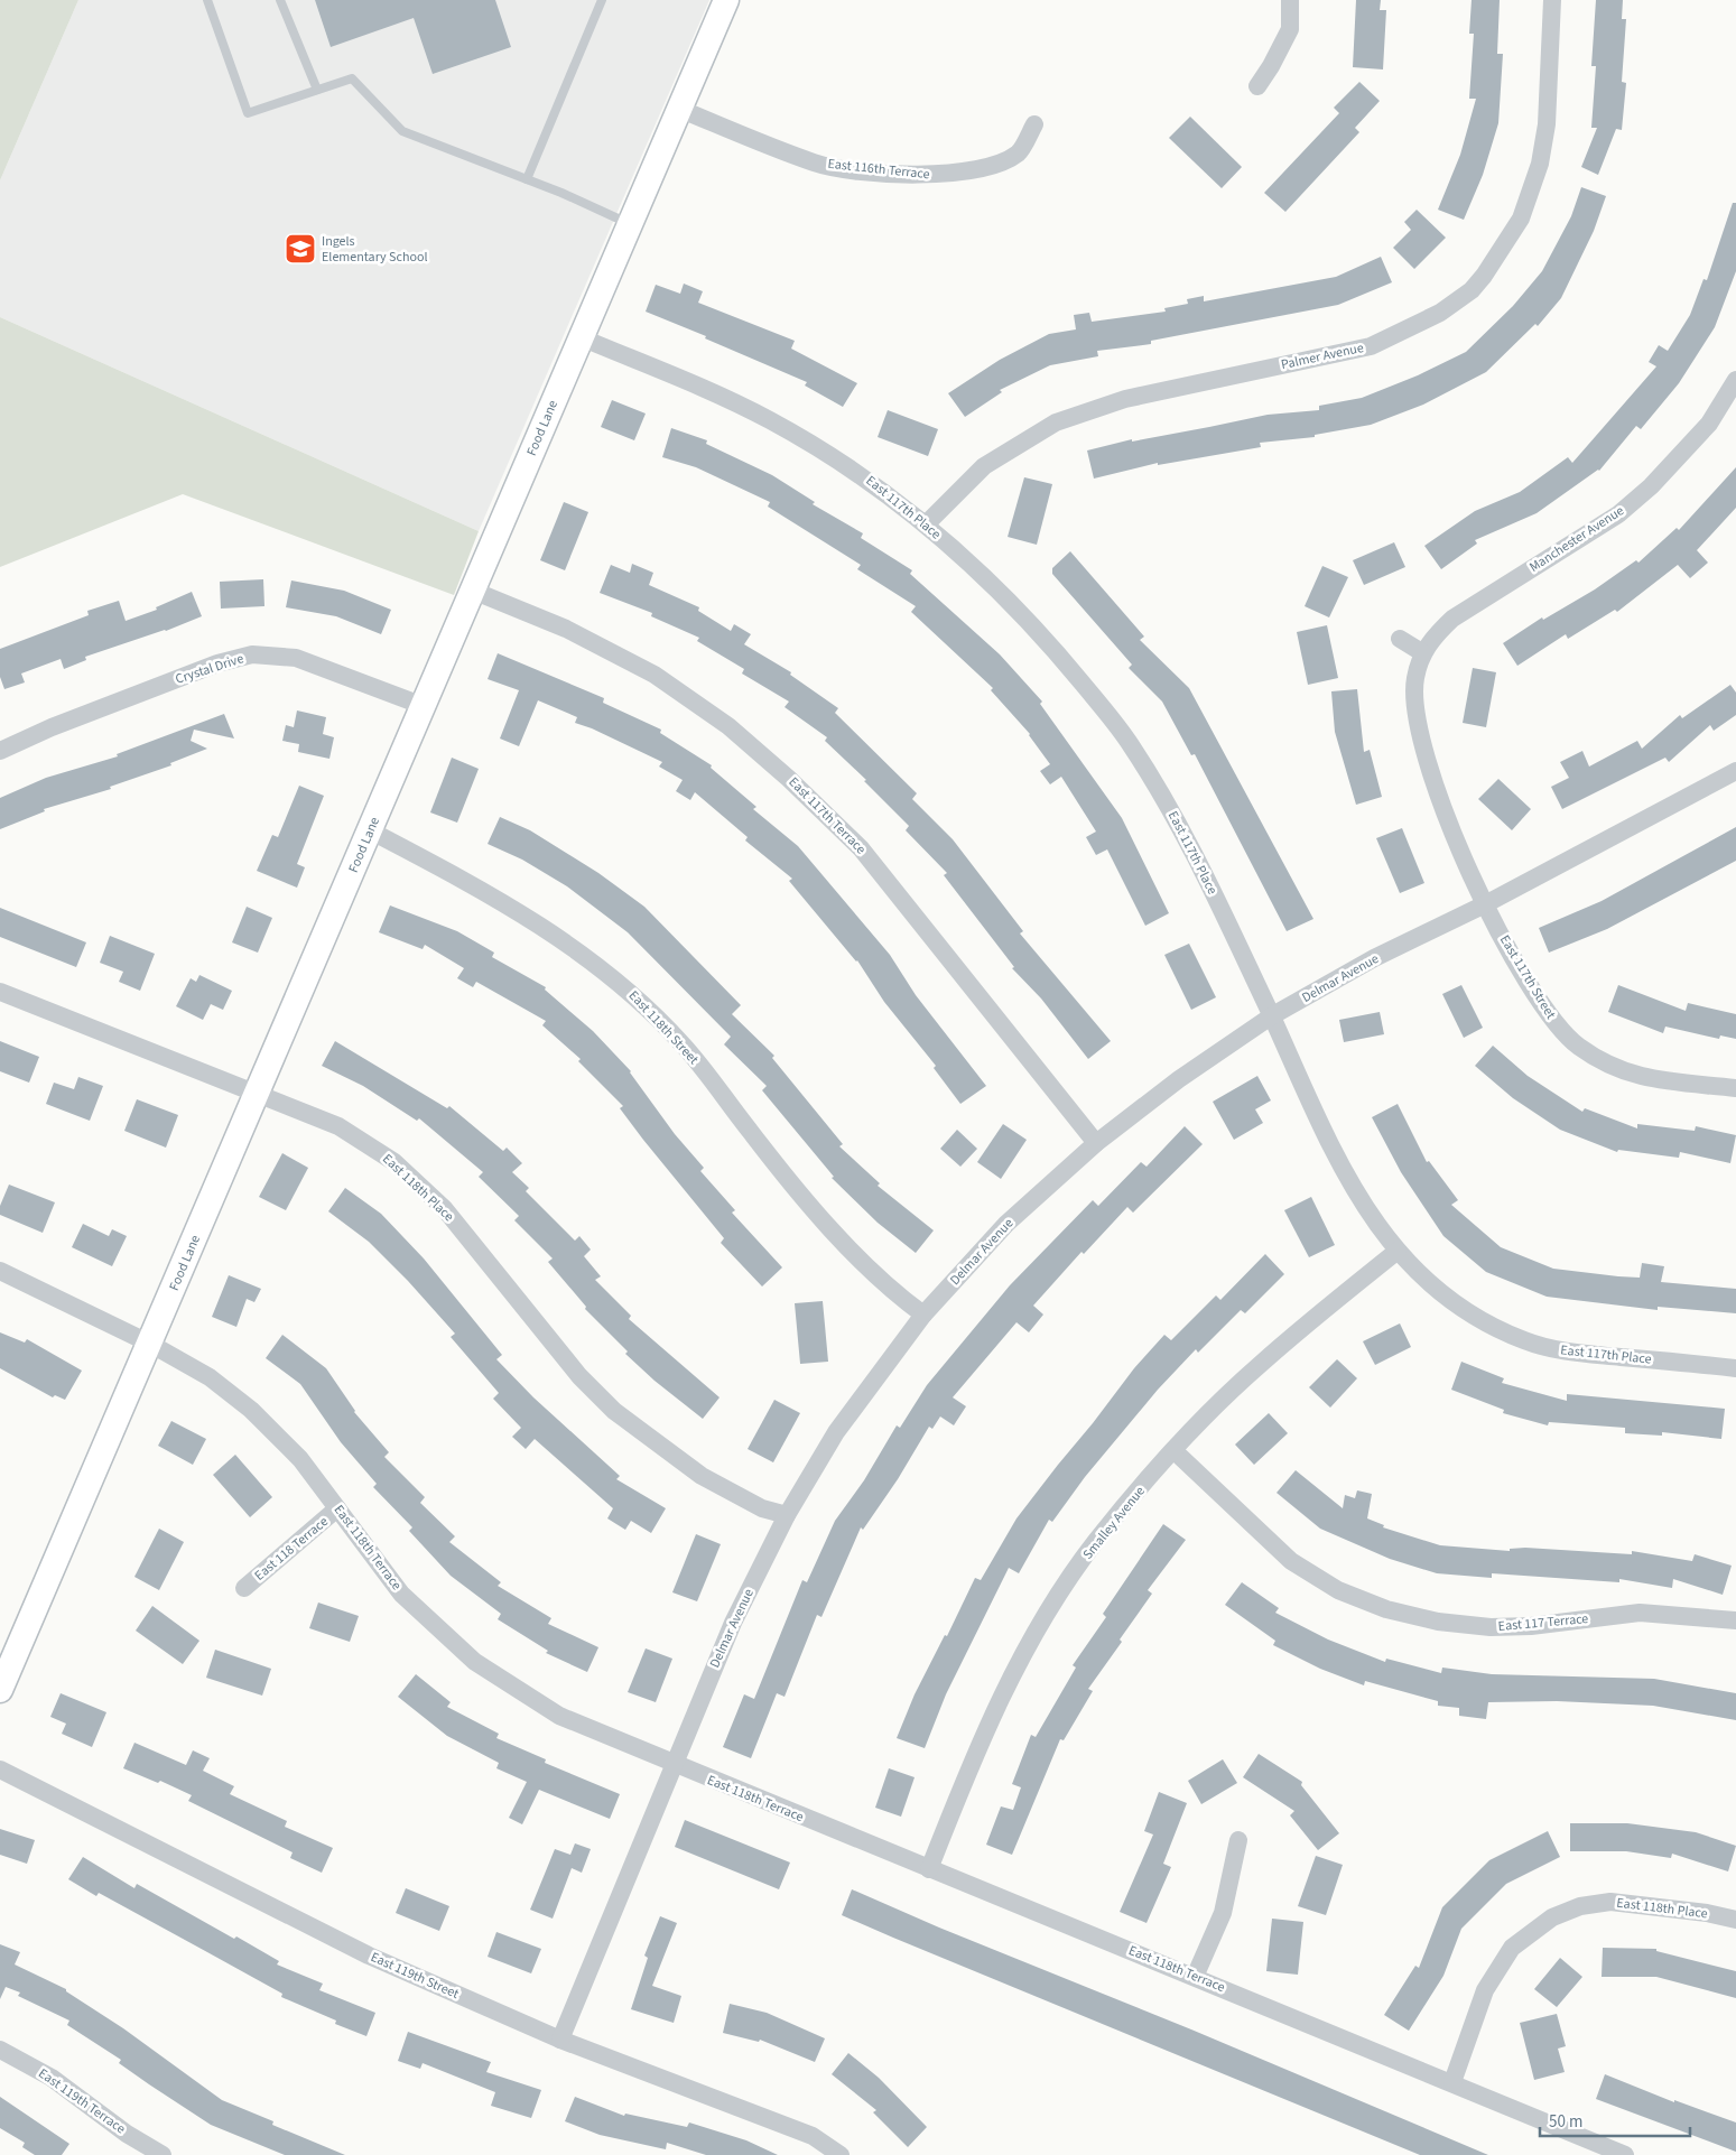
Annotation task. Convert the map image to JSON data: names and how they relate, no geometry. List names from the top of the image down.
{
  "streets": {
    "street": [
      "East 116th Terrace",
      "Palmer Avenue",
      "Food Lane",
      "East 117th Place",
      "Manchester Avenue",
      "Crystal Drive",
      "East 117th Terrace",
      "East 117th Street",
      "Delmar Avenue",
      "East 118th Street",
      "East 118th Place",
      "Smalley Avenue",
      "East 118th Terrace",
      "East 118 Terrace",
      "East 117 Terrace",
      "East 119th Street",
      "East 119th Terrace"
    ]
  },
  "crossings": [
    ["East 116th Terrace", "Food Lane"],
    ["Palmer Avenue", "East 117th Place"],
    ["Food Lane", "East 117th Place"],
    ["Food Lane", "Crystal Drive"],
    ["Food Lane", "East 117th Terrace"],
    ["Food Lane", "East 118th Street"],
    ["Food Lane", "East 118th Place"],
    ["Food Lane", "East 118th Terrace"],
    ["East 117th Place", "Delmar Avenue"],
    ["East 117th Place", "Smalley Avenue"],
    ["Manchester Avenue", "East 117th Street"],
    ["Manchester Avenue", "Delmar Avenue"],
    ["East 117th Terrace", "Delmar Avenue"],
    ["East 117th Street", "Delmar Avenue"],
    ["Delmar Avenue", "East 118th Street"],
    ["Delmar Avenue", "East 118th Place"],
    ["Delmar Avenue", "East 118th Terrace"],
    ["Delmar Avenue", "East 119th Street"],
    ["East 118th Place", "East 118th Terrace"],
    ["Smalley Avenue", "East 118th Terrace"],
    ["Smalley Avenue", "East 117 Terrace"],
    ["East 118th Terrace", "East 118 Terrace"]
  ],
  "places": {
    "school or university": ["Ingels Elementary School"]
  },
  "scale_bar": "50 m"
}
